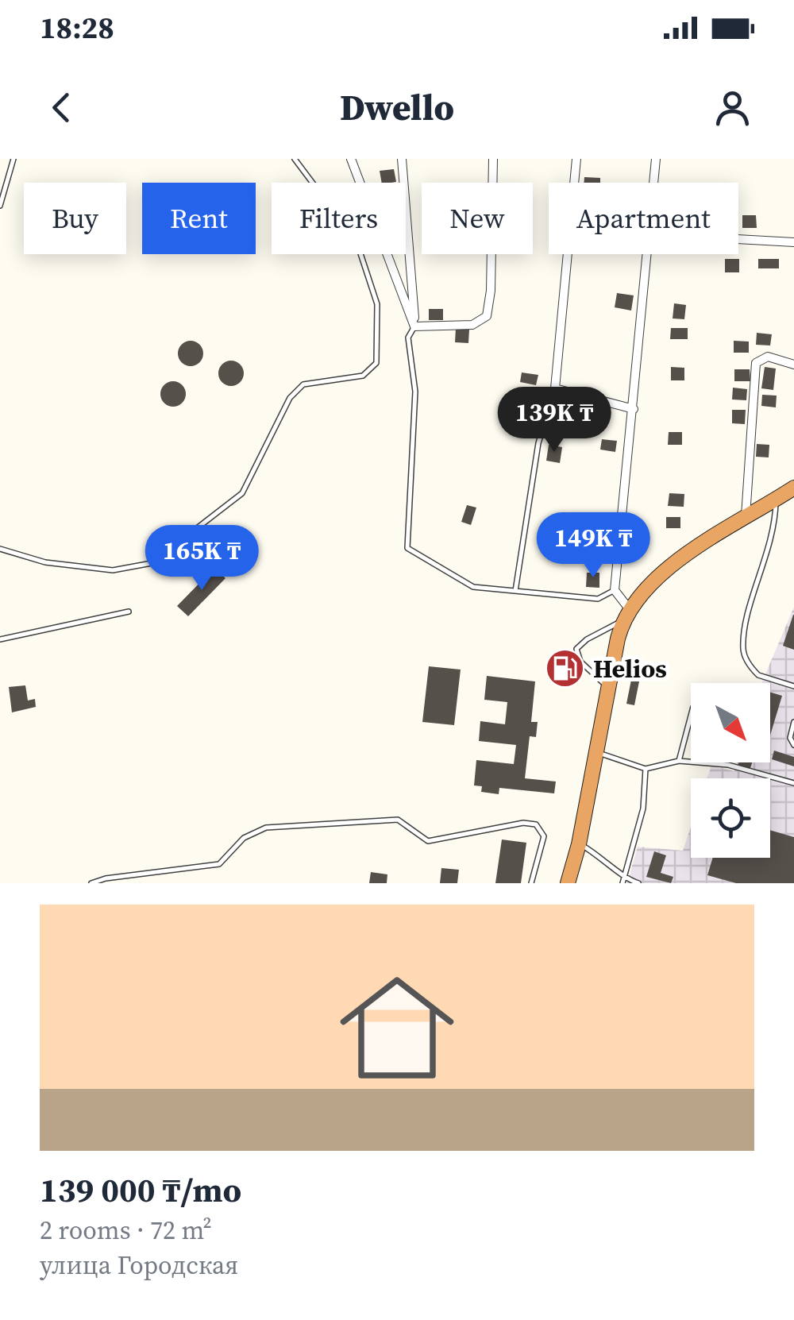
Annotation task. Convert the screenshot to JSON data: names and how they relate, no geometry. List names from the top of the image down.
{
  "places": {
    "fuel station": ["Helios"]
  },
  "north": "bottom right",
  "page": {
    "status": "18:28",
    "header": "Dwello",
    "chip": [
      "Buy",
      "Rent",
      "Filters",
      "New",
      "Apartment"
    ],
    "price": ["139K ₸", "149K ₸", "165K ₸"],
    "list": [
      {
        "name": "139 000 ₸/mo",
        "note": "2 rooms · 72 m² · улица Городская"
      }
    ]
  }
}
